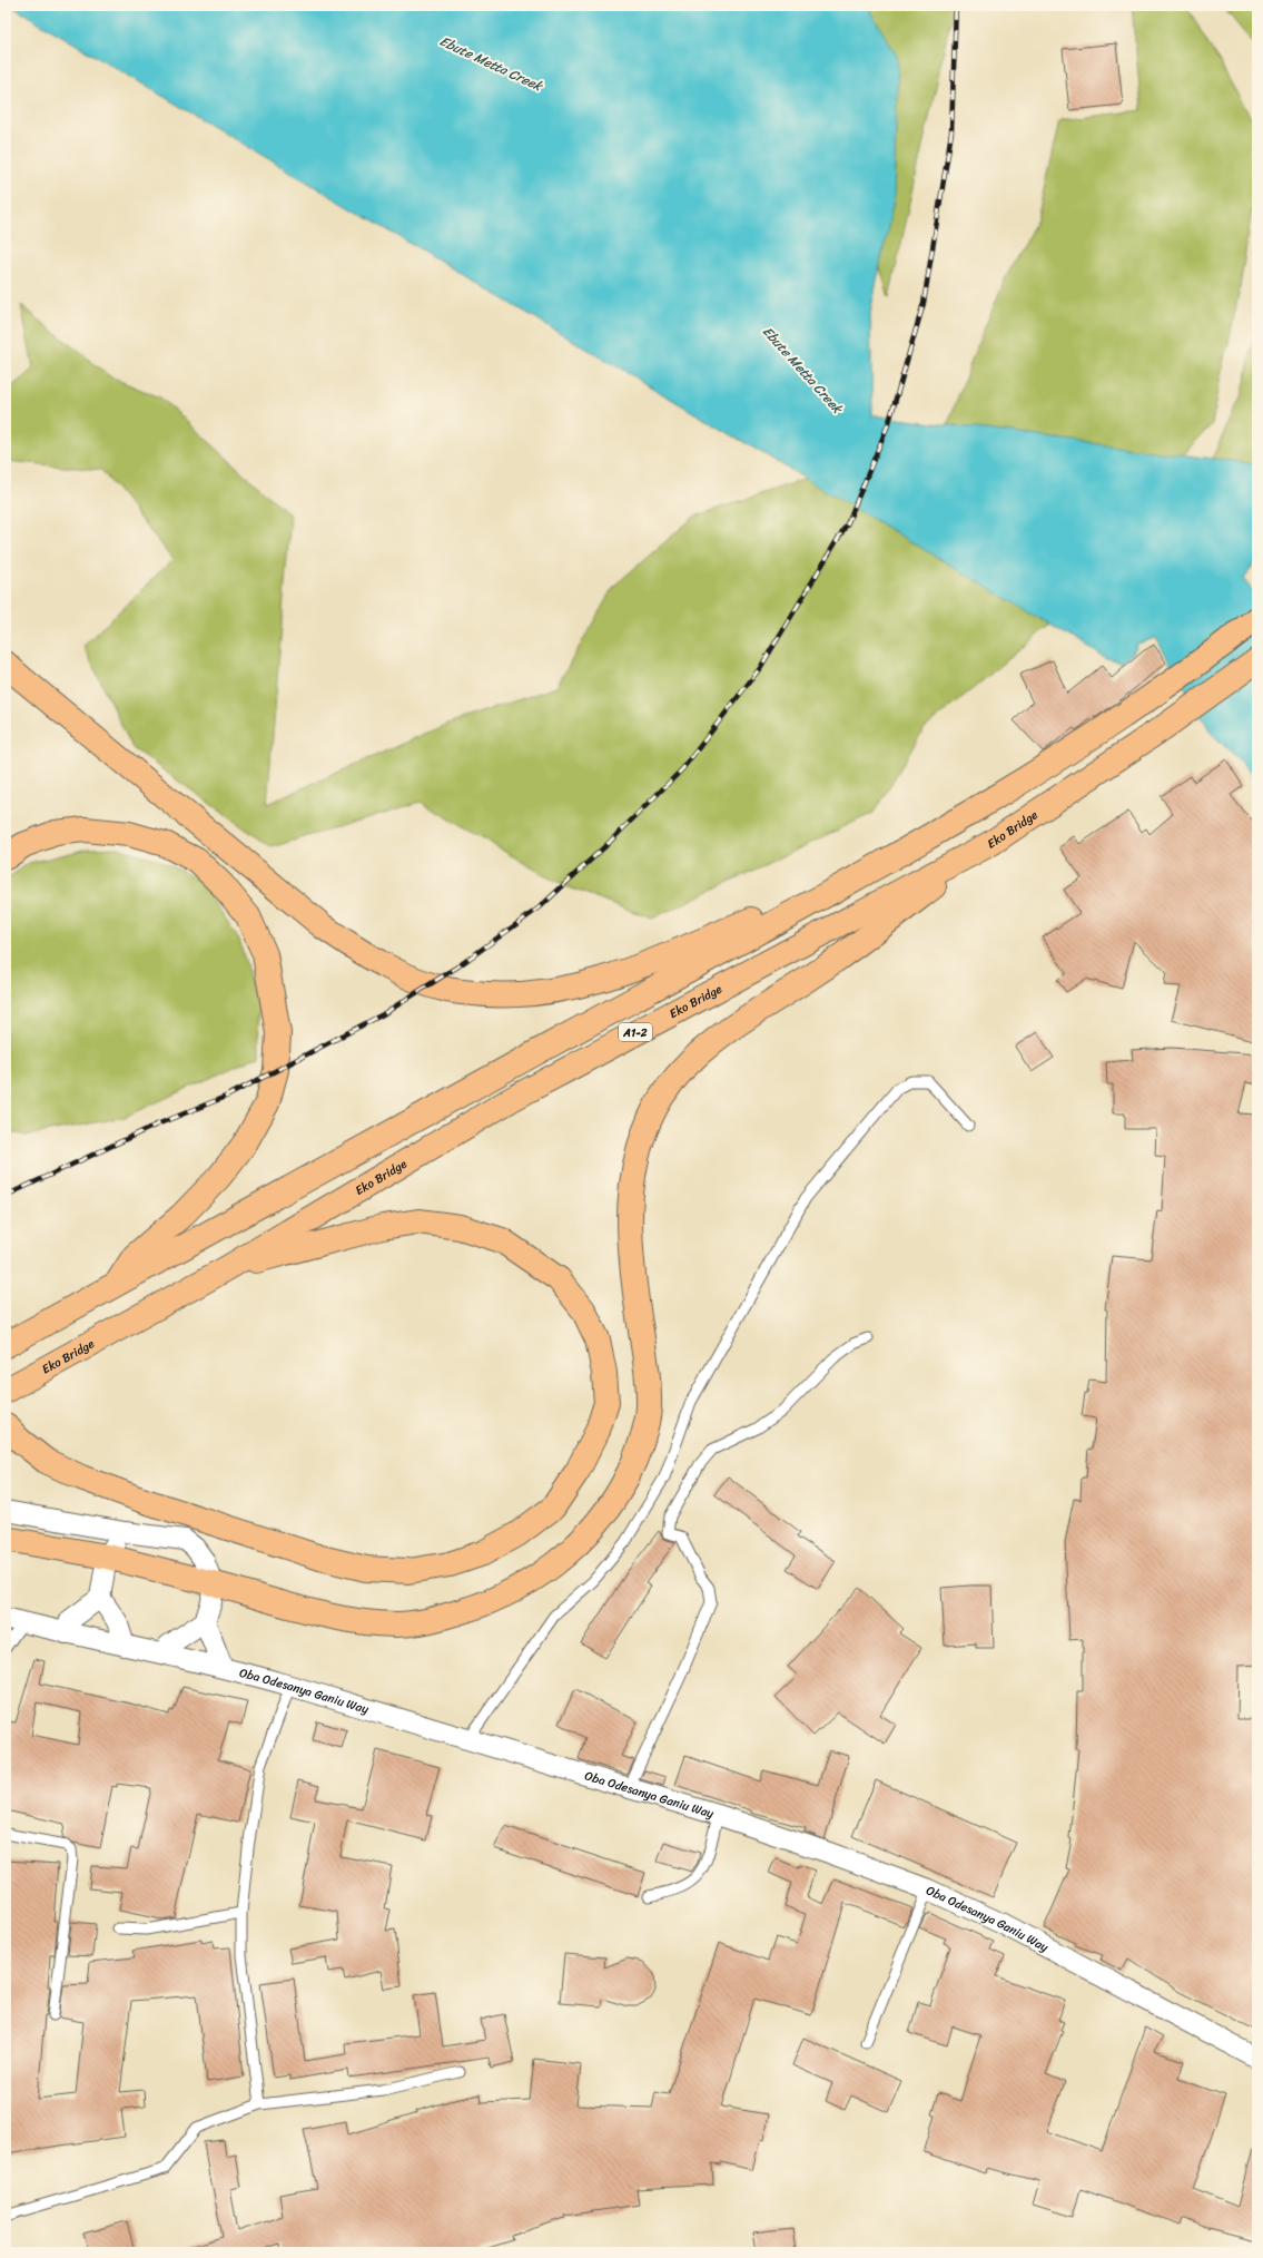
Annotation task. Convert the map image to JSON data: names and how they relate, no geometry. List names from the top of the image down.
{
  "streets": {
    "main road": ["Eko Bridge", "A1-2"],
    "street": ["Oba Odesanya Ganiu Way"]
  },
  "water": ["Ebute Metta Creek"]
}
